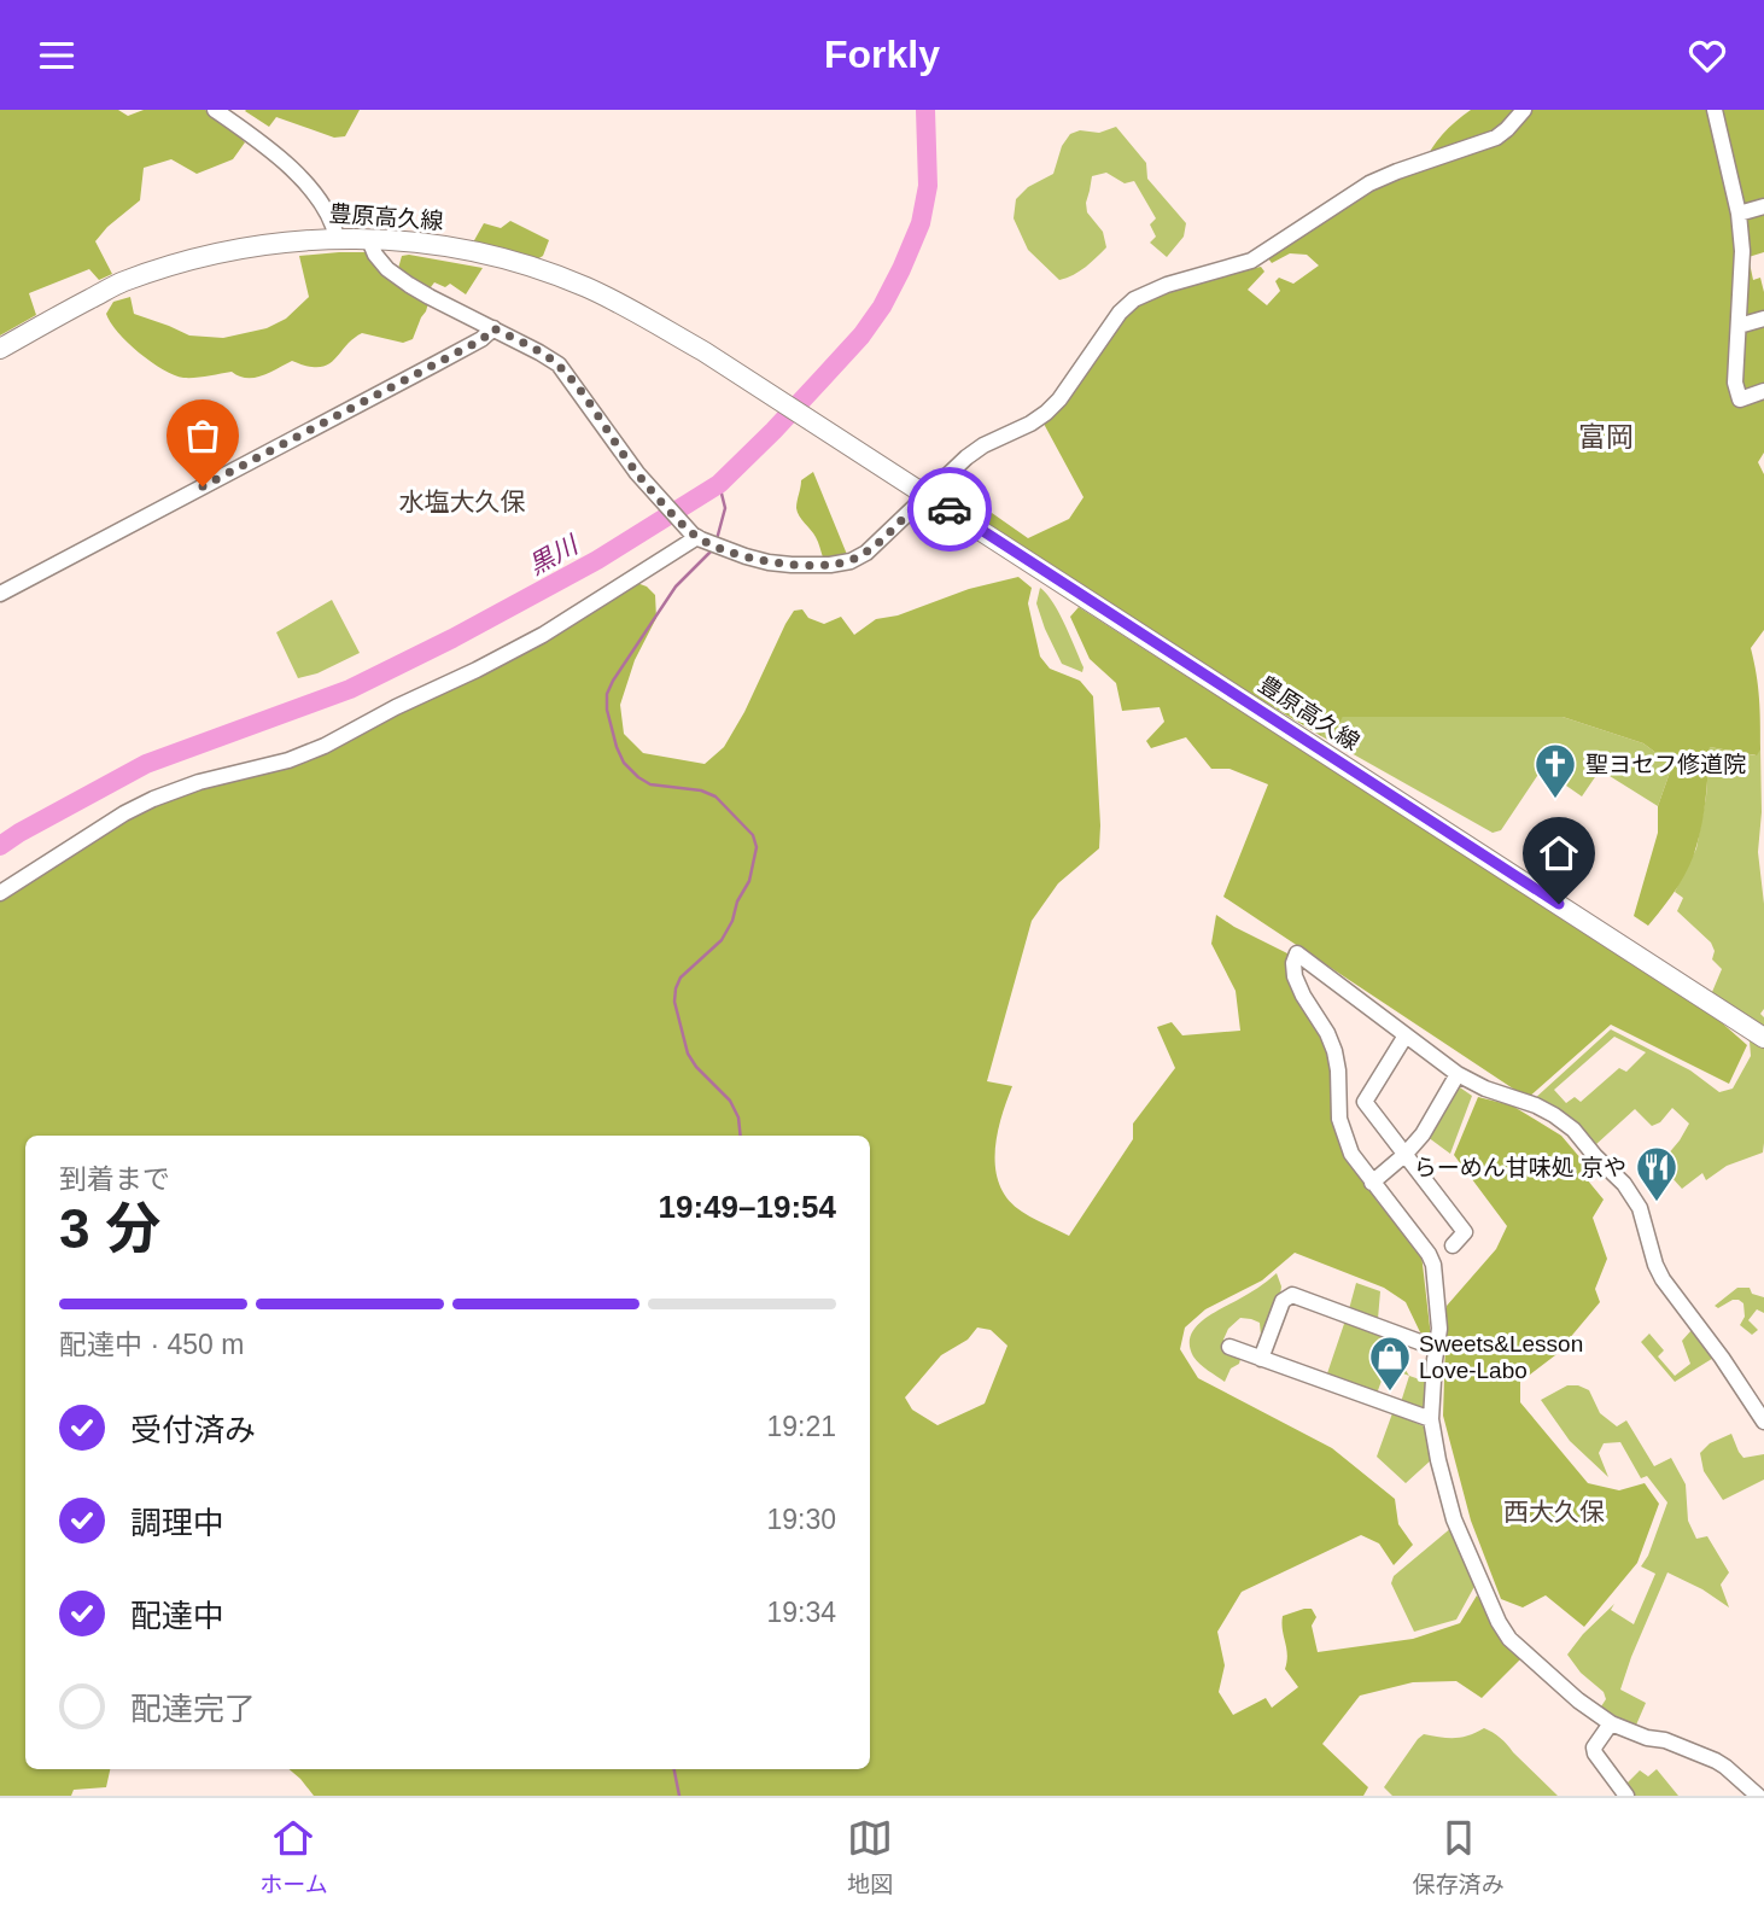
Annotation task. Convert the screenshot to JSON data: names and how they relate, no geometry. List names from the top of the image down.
{
  "streets": {
    "main road": ["豊原高久線"]
  },
  "districts": ["富岡", "水塩大久保", "西大久保"],
  "water": ["黒川"],
  "places": {
    "church": ["聖ヨセフ修道院"],
    "restaurant": ["らーめん甘味処 京や"],
    "shop": ["Sweets&Lesson Love-Labo"]
  },
  "page": {
    "header": "Forkly",
    "heading": ["3 分", "到着まで", "19:49–19:54"],
    "bar": "配達中 · 450 m",
    "list": [
      ["受付済み", "19:21"],
      ["調理中", "19:30"],
      ["配達中", "19:34"],
      "配達完了"
    ],
    "tabs": ["ホーム", "地図", "保存済み"]
  }
}
